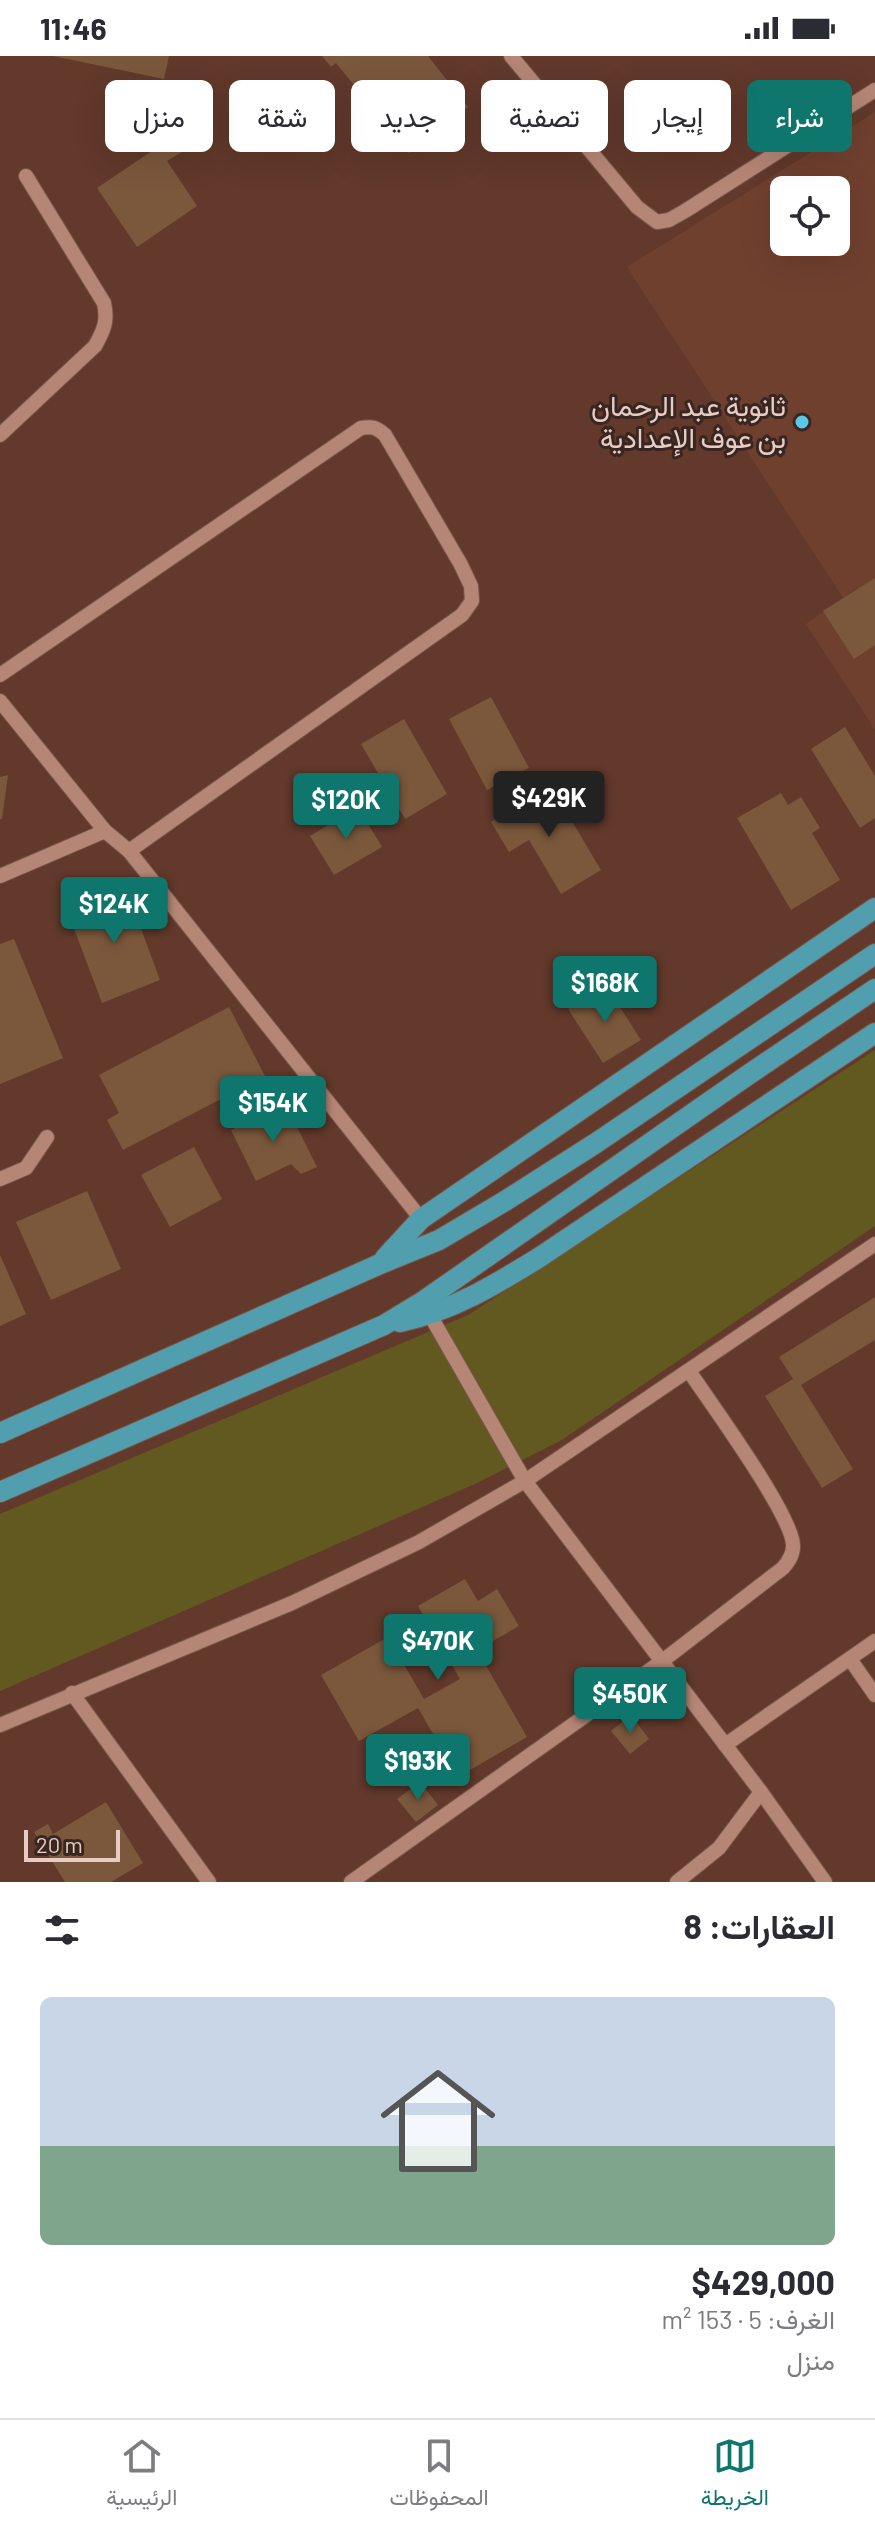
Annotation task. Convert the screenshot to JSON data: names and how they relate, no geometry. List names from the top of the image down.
{
  "places": ["ثانوية عبد الرحمان بن عوف الإعدادية"],
  "scale_bar": "20 m",
  "page": {
    "status": "11:46",
    "chip": [
      "شراء",
      "إيجار",
      "تصفية",
      "جديد",
      "شقة",
      "منزل"
    ],
    "price": [
      "$429K",
      "$120K",
      "$124K",
      "$168K",
      "$154K",
      "$470K",
      "$450K",
      "$193K"
    ],
    "scale": "20 m",
    "heading": "العقارات: 8",
    "list": [
      {
        "name": "$429,000",
        "note": "الغرف: 5 · 153 m² · منزل"
      }
    ],
    "tabs": ["الخريطة", "المحفوظات", "الرئيسية"]
  }
}
